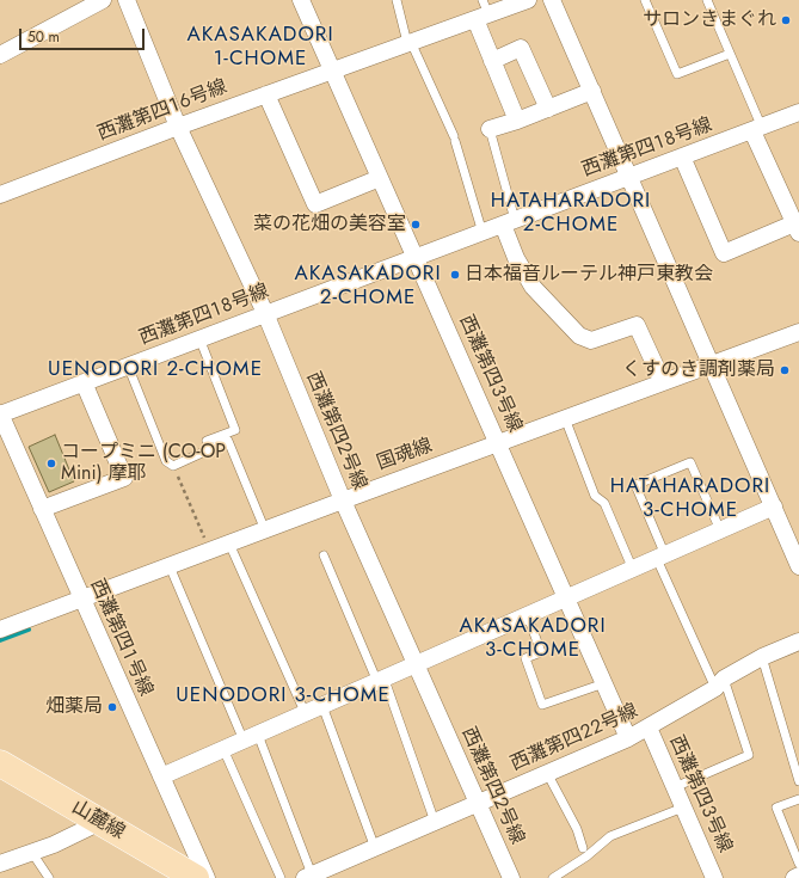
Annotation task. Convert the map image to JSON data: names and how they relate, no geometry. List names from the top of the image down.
{
  "streets": {
    "main road": ["山麓線"],
    "street": [
      "西灘第四１６号線",
      "西灘第四１８号線",
      "西灘第四３号線",
      "西灘第四２号線",
      "国魂線",
      "西灘第四１号線",
      "西灘第四２２号線"
    ]
  },
  "crossings": [
    ["西灘第四１６号線", "西灘第四３号線"],
    ["西灘第四１６号線", "西灘第四２号線"],
    ["西灘第四１８号線", "西灘第四３号線"],
    ["西灘第四１８号線", "西灘第四２号線"],
    ["西灘第四１８号線", "西灘第四１号線"],
    ["西灘第四３号線", "国魂線"],
    ["西灘第四３号線", "西灘第四２２号線"],
    ["西灘第四２号線", "国魂線"],
    ["西灘第四２号線", "西灘第四２２号線"],
    ["国魂線", "西灘第四１号線"]
  ],
  "districts": [
    "AKASAKADORI 1-CHOME",
    "HATAHARADORI 2-CHOME",
    "AKASAKADORI 2-CHOME",
    "UENODORI 2-CHOME",
    "HATAHARADORI 3-CHOME",
    "AKASAKADORI 3-CHOME",
    "UENODORI 3-CHOME"
  ],
  "places": [
    "サロンきまぐれ",
    "菜の花畑の美容室",
    "日本福音ルーテル神戸東教会",
    "くすのき調剤薬局",
    "コープミニ (CO-OP Mini) 摩耶",
    "畑薬局"
  ],
  "scale_bar": "50 m"
}
